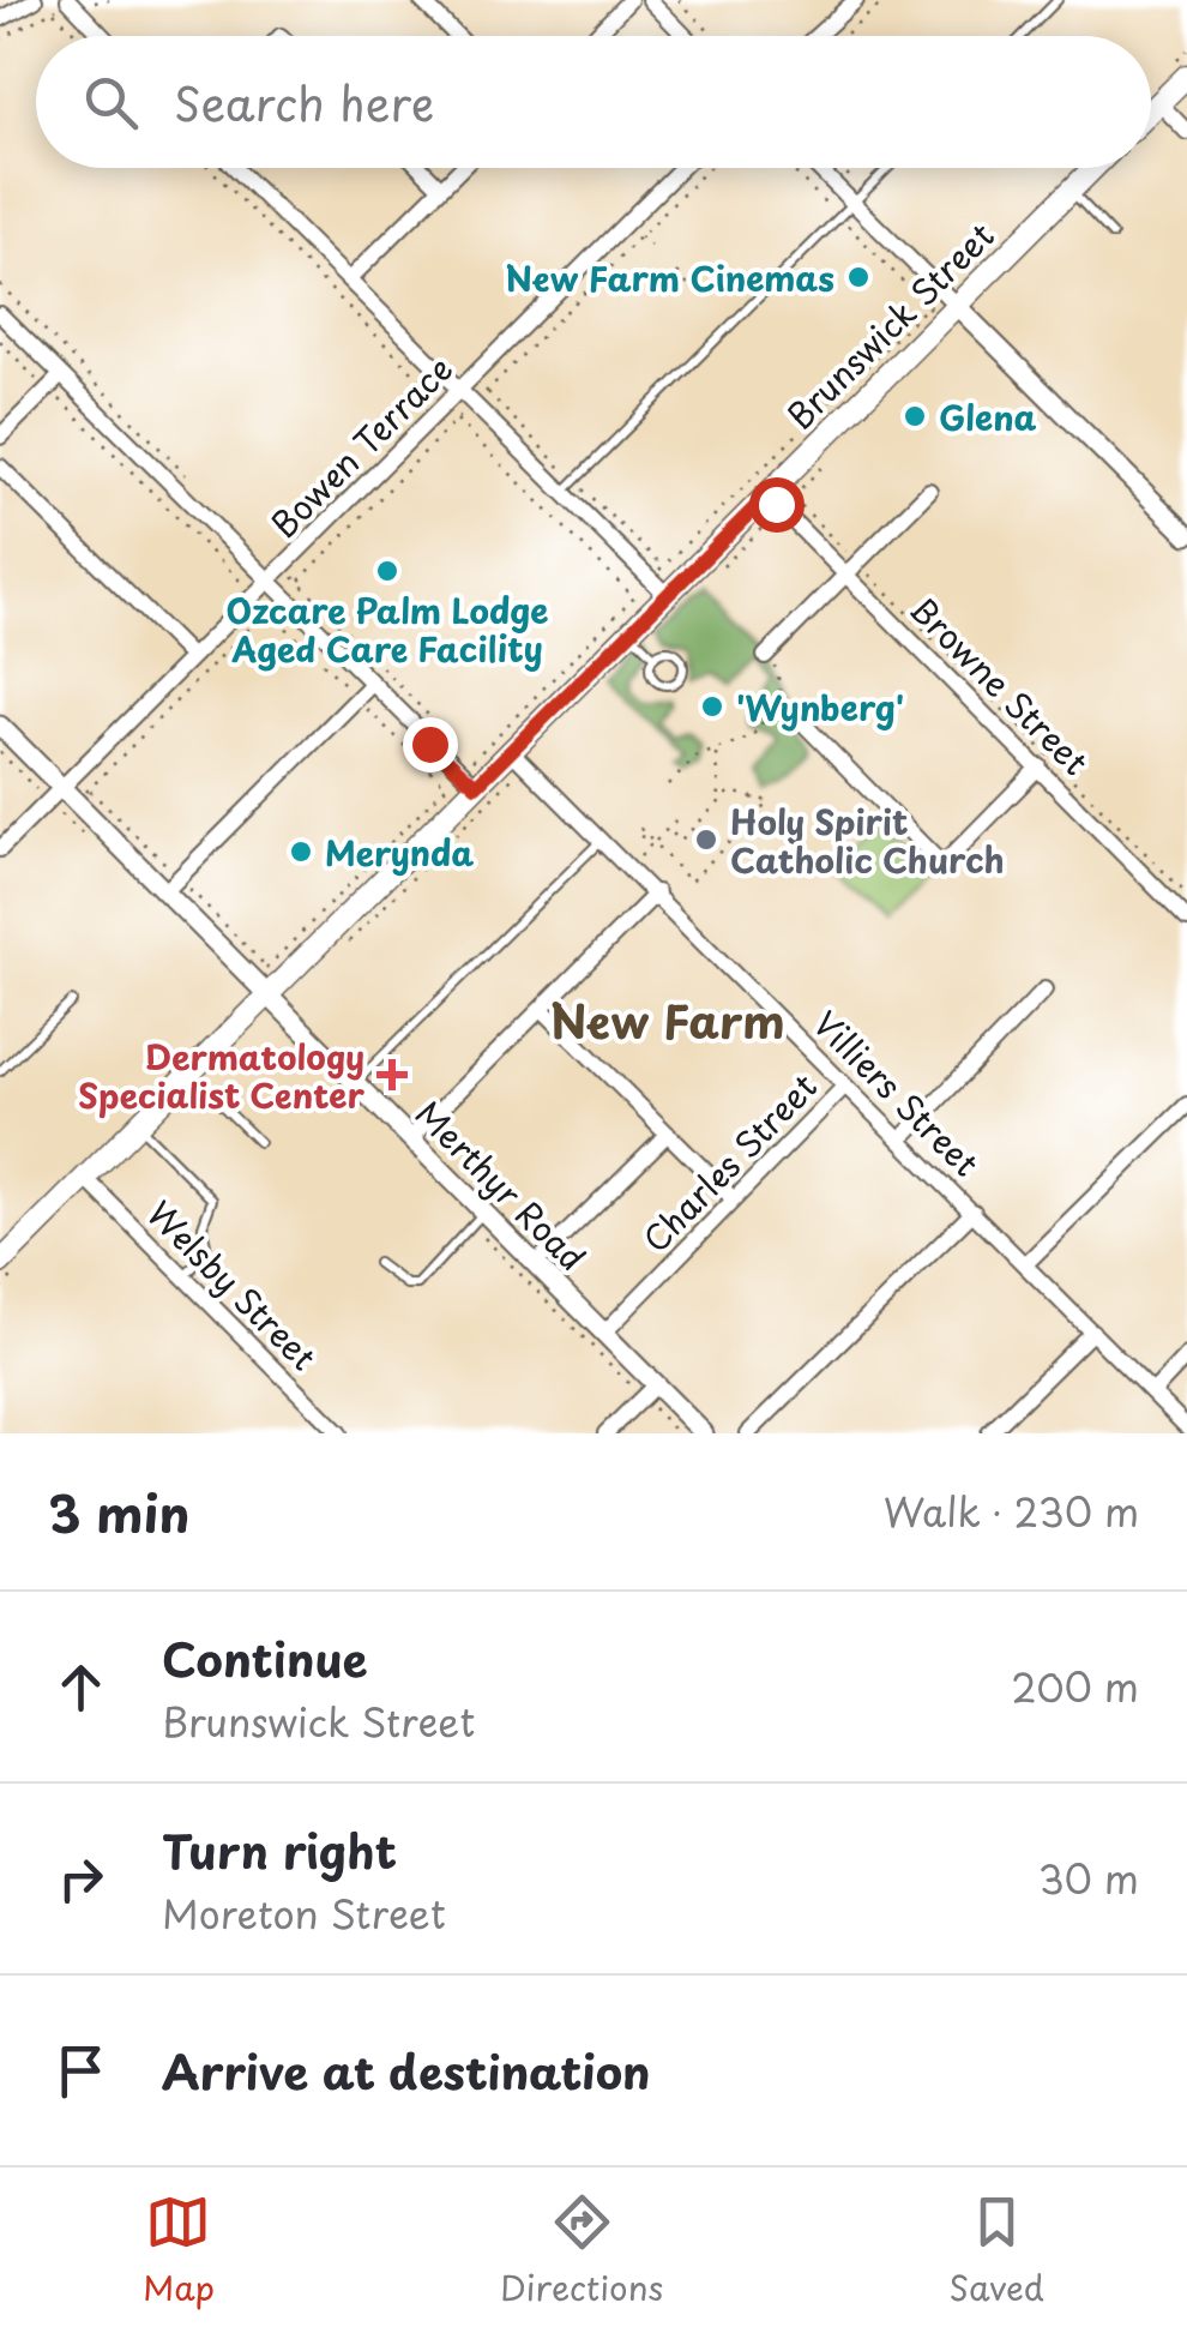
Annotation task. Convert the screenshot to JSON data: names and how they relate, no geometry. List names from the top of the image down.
{
  "streets": {
    "main road": ["Brunswick Street"],
    "street": [
      "Bowen Terrace",
      "Browne Street",
      "Villiers Street",
      "Charles Street",
      "Merthyr Road",
      "Welsby Street"
    ]
  },
  "crossings": [
    ["Brunswick Street", "Browne Street"],
    ["Brunswick Street", "Villiers Street"],
    ["Brunswick Street", "Merthyr Road"],
    ["Brunswick Street", "Welsby Street"],
    ["Bowen Terrace", "Merthyr Road"],
    ["Villiers Street", "Charles Street"],
    ["Charles Street", "Merthyr Road"]
  ],
  "districts": ["New Farm"],
  "places": {
    "other": [
      "New Farm Cinemas",
      "Glena",
      "Ozcare Palm Lodge Aged Care Facility",
      "'Wynberg'",
      "Holy Spirit Catholic Church",
      "Merynda"
    ],
    "health": ["Dermatology Specialist Center"]
  },
  "page": {
    "search": "Search here",
    "heading": ["3 min", "Walk · 230 m"],
    "list": [
      ["Continue", "Brunswick Street", "200 m"],
      ["Turn right", "Moreton Street", "30 m"],
      "Arrive at destination"
    ],
    "nav": ["Map", "Directions", "Saved"]
  }
}
